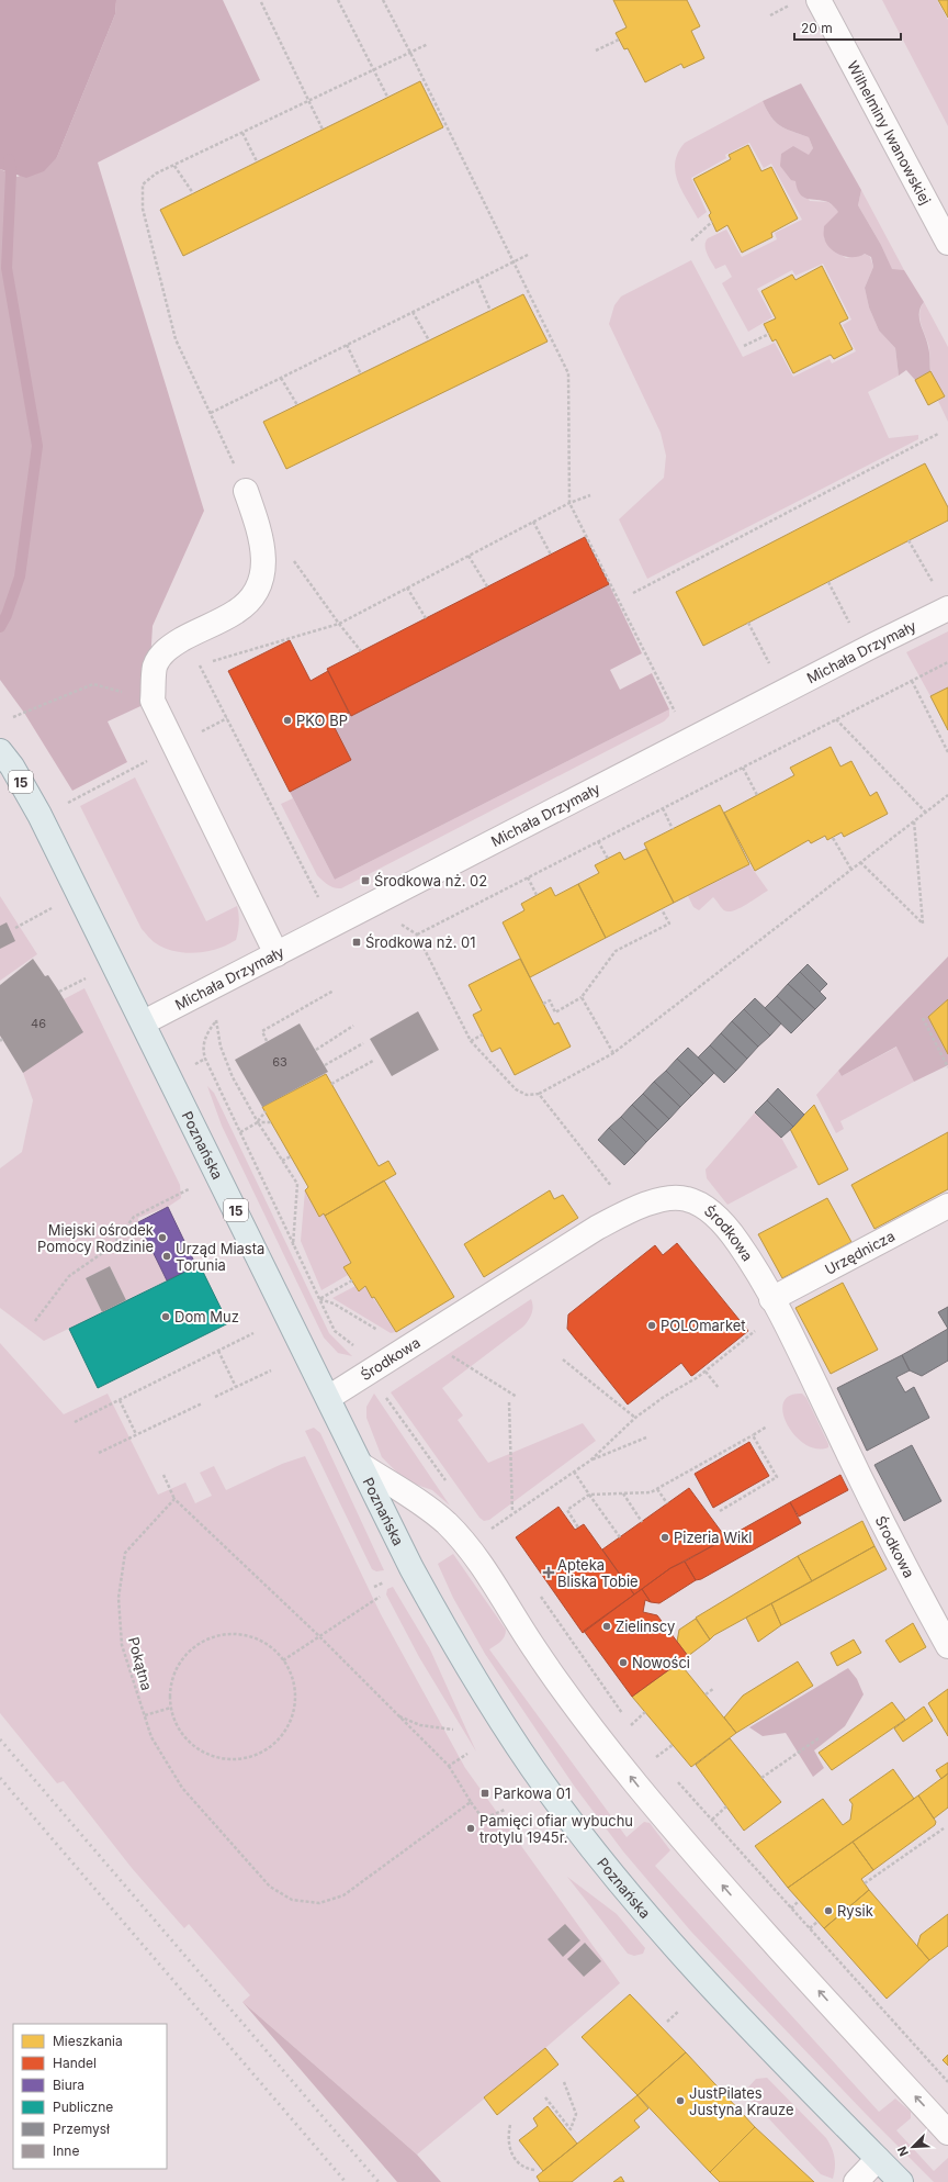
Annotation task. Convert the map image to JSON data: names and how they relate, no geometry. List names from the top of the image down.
{
  "streets": {
    "main road": ["15", "Poznańska"],
    "street": [
      "Wilhelminy Iwanowskiej",
      "Michała Drzymały",
      "Środkowa",
      "Urzędnicza"
    ],
    "path": ["Pokątna"]
  },
  "crossings": [
    ["Michała Drzymały", "Poznańska"],
    ["Poznańska", "Środkowa"],
    ["Środkowa", "Urzędnicza"]
  ],
  "places": {
    "other": [
      "PKO BP",
      "Miejski ośrodek Pomocy Rodzinie",
      "Urząd Miasta Torunia",
      "Dom Muz",
      "POLOmarket",
      "Pizeria Wikl",
      "Zielinscy",
      "Nowości",
      "Pamięci ofiar wybuchu trotylu 1945r.",
      "Rysik",
      "JustPilates Justyna Krauze"
    ],
    "transit": ["Środkowa nż. 02", "Środkowa nż. 01", "Parkowa 01"],
    "health": ["Apteka Bliska Tobie"]
  },
  "house_numbers": ["46", "63"],
  "legend": [
    "Mieszkania",
    "Handel",
    "Biura",
    "Publiczne",
    "Przemysł",
    "Inne"
  ],
  "scale_bar": "20 m",
  "north": "bottom left"
}
